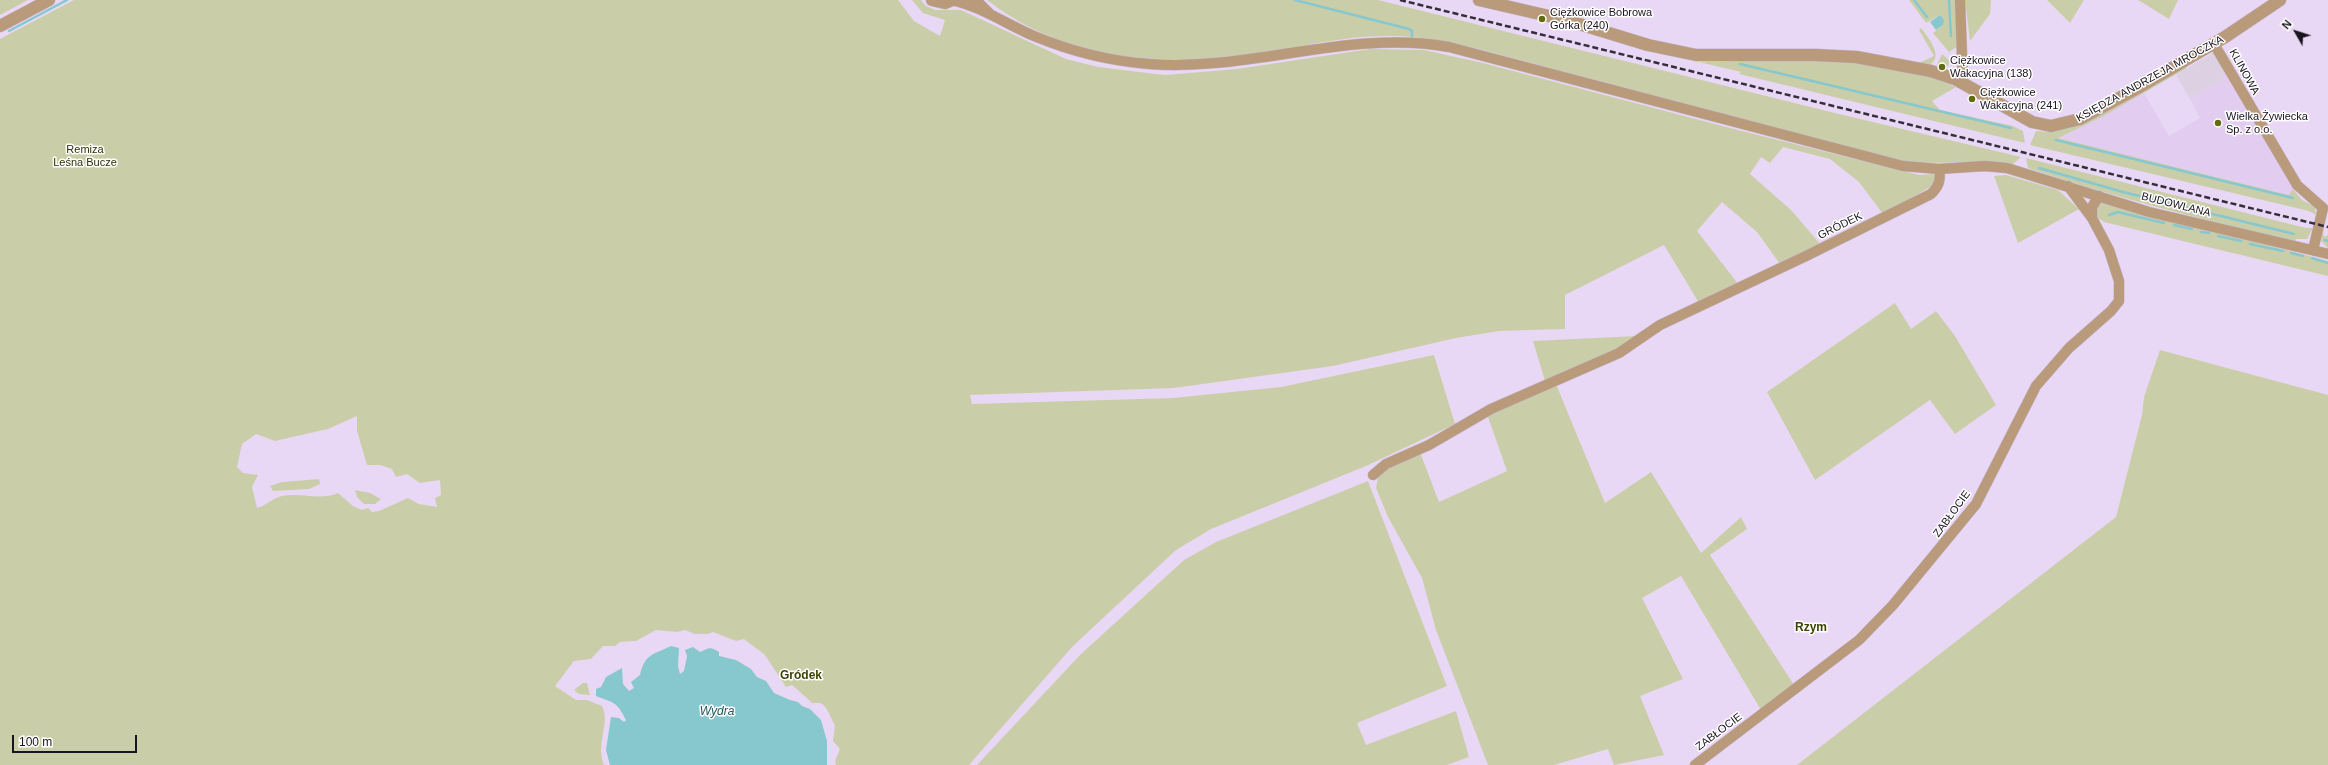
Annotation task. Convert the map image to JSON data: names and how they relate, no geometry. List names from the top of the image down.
{
  "streets": {
    "street": [
      "KLINOWA",
      "KSIĘDZA ANDRZEJA MROCZKA",
      "BUDOWLANA",
      "GRÓDEK",
      "ZABŁOCIE"
    ]
  },
  "crossings": [
    ["KLINOWA", "KSIĘDZA ANDRZEJA MROCZKA"],
    ["KLINOWA", "BUDOWLANA"],
    ["BUDOWLANA", "GRÓDEK"],
    ["BUDOWLANA", "ZABŁOCIE"]
  ],
  "districts": ["Rzym", "Gródek"],
  "water": ["Wydra"],
  "parks": ["Remiza Leśna Bucze"],
  "places": [
    "Ciężkowice Bobrowa Górka (240)",
    "Ciężkowice Wakacyjna (138)",
    "Ciężkowice Wakacyjna (241)",
    "Wielka Żywiecka Sp. z o.o."
  ],
  "scale_bar": "100 m",
  "north": "top left"
}
